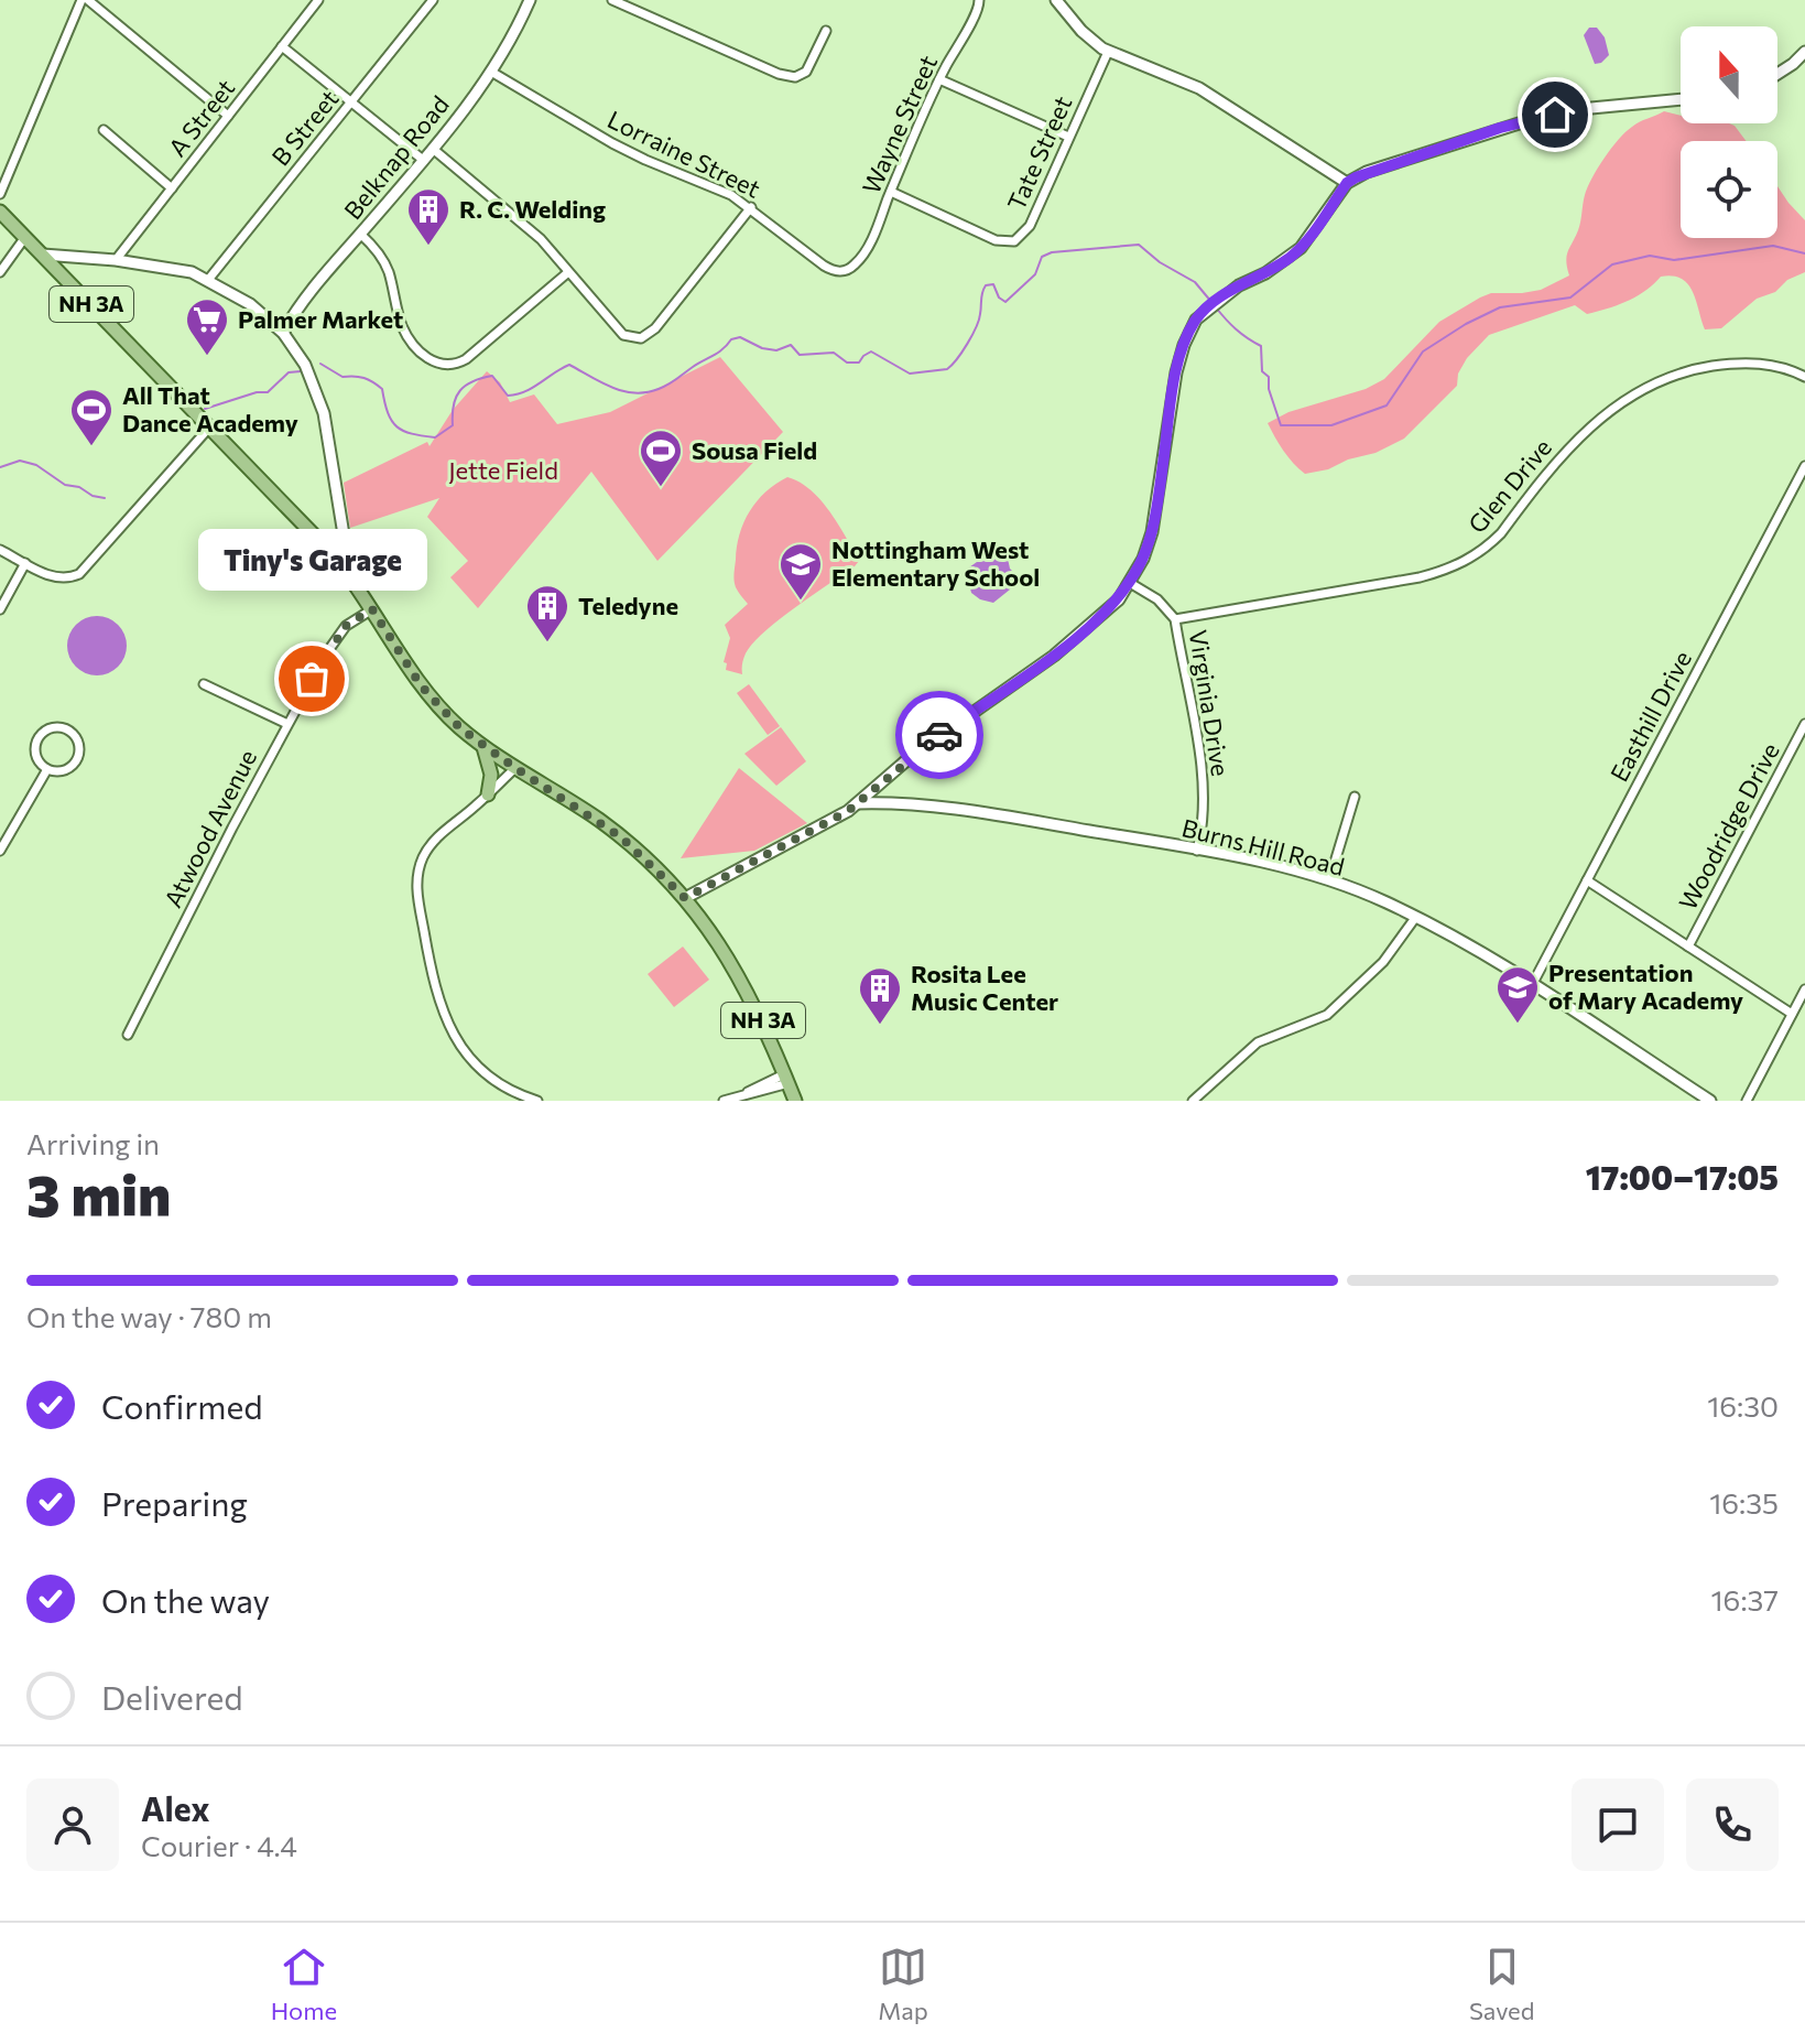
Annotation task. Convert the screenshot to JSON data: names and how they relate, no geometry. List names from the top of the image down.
{
  "streets": {
    "main road": ["NH 3A"],
    "street": [
      "A Street",
      "Wayne Street",
      "B Street",
      "Tate Street",
      "Lorraine Street",
      "Belknap Road",
      "Glen Drive",
      "Virginia Drive",
      "Easthill Drive",
      "Woodridge Drive",
      "Atwood Avenue",
      "Burns Hill Road"
    ]
  },
  "crossings": [
    ["Wayne Street", "Tate Street"],
    ["Wayne Street", "Lorraine Street"],
    ["Lorraine Street", "Belknap Road"],
    ["NH 3A", "Atwood Avenue"],
    ["Glen Drive", "Virginia Drive"],
    ["Virginia Drive", "Burns Hill Road"],
    ["Easthill Drive", "Burns Hill Road"]
  ],
  "parks": ["Jette Field"],
  "places": {
    "building": ["R. C. Welding", "Teledyne", "Rosita Lee Music Center"],
    "supermarket": ["Palmer Market"],
    "sports": ["All That Dance Academy", "Sousa Field"],
    "school or university": ["Nottingham West Elementary School", "Presentation of Mary Academy"],
    "other": ["Tiny's Garage"]
  },
  "north": "top",
  "page": {
    "bubble": "Tiny's Garage",
    "heading": ["3 min", "Arriving in", "17:00–17:05"],
    "panel": ["Alex", "Courier · 4.4"],
    "bar": "On the way · 780 m",
    "list": [
      ["Confirmed", "16:30"],
      ["Preparing", "16:35"],
      ["On the way", "16:37"],
      "Delivered"
    ],
    "tabs": ["Home", "Map", "Saved"]
  }
}
